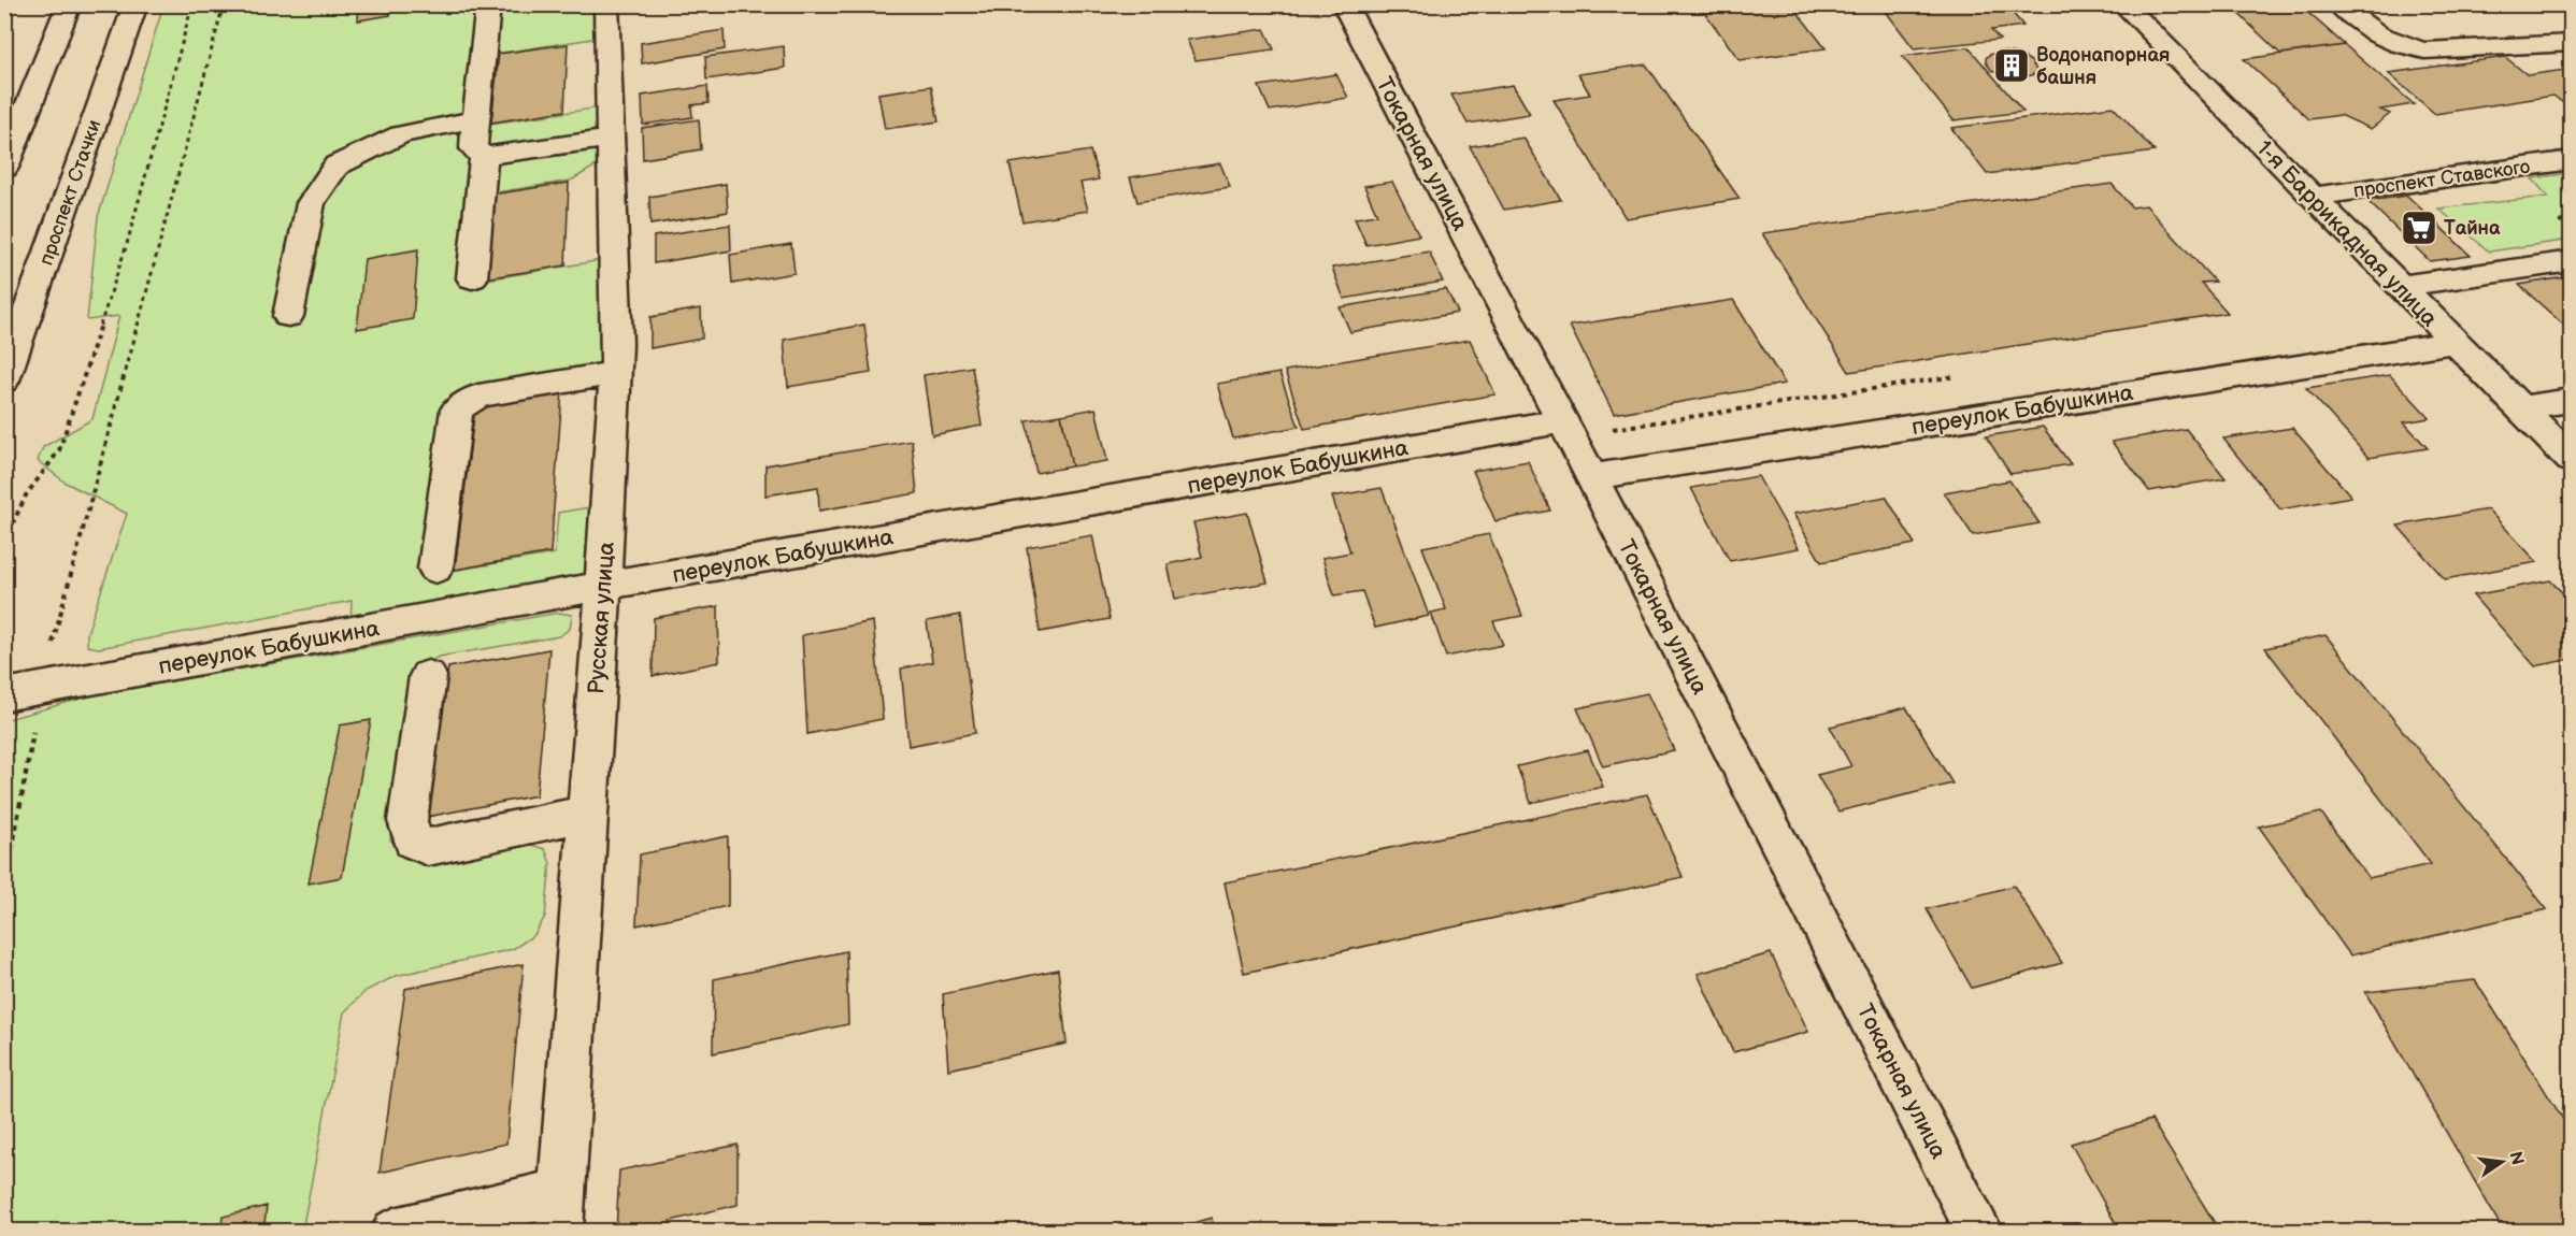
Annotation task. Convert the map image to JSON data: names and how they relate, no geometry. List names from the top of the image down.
{
  "streets": {
    "street": [
      "Токарная улица",
      "проспект Ставского",
      "проспект Стачки",
      "1-я Баррикадная улица",
      "переулок Бабушкина",
      "Русская улица"
    ]
  },
  "crossings": [
    ["Токарная улица", "переулок Бабушкина"],
    ["проспект Ставского", "1-я Баррикадная улица"],
    ["1-я Баррикадная улица", "переулок Бабушкина"],
    ["переулок Бабушкина", "Русская улица"]
  ],
  "places": {
    "building": ["Водонапорная башня"],
    "supermarket": ["Тайна"]
  },
  "north": "right"
}
